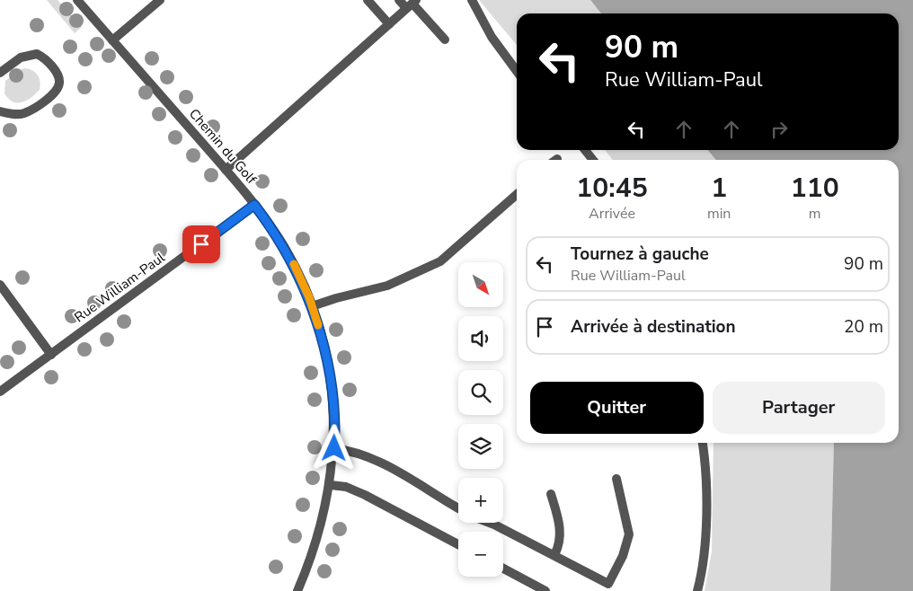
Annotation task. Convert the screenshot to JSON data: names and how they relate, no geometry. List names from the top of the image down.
{
  "streets": {
    "street": ["Chemin du Golf", "Rue William-Paul"]
  },
  "crossings": [
    ["Chemin du Golf", "Rue William-Paul"]
  ],
  "north": "bottom right",
  "page": {
    "turn": ["90 m", "Rue William-Paul"],
    "eta": [
      "10:45",
      "Arrivée",
      "1",
      "min",
      "110",
      "m"
    ],
    "list": [
      {
        "name": "Tournez à gauche",
        "note": "Rue William-Paul",
        "value": "90 m"
      },
      {
        "name": "Arrivée à destination",
        "value": "20 m"
      }
    ],
    "map_buttons": ["+", "−"],
    "buttons": ["Quitter", "Partager"]
  }
}
